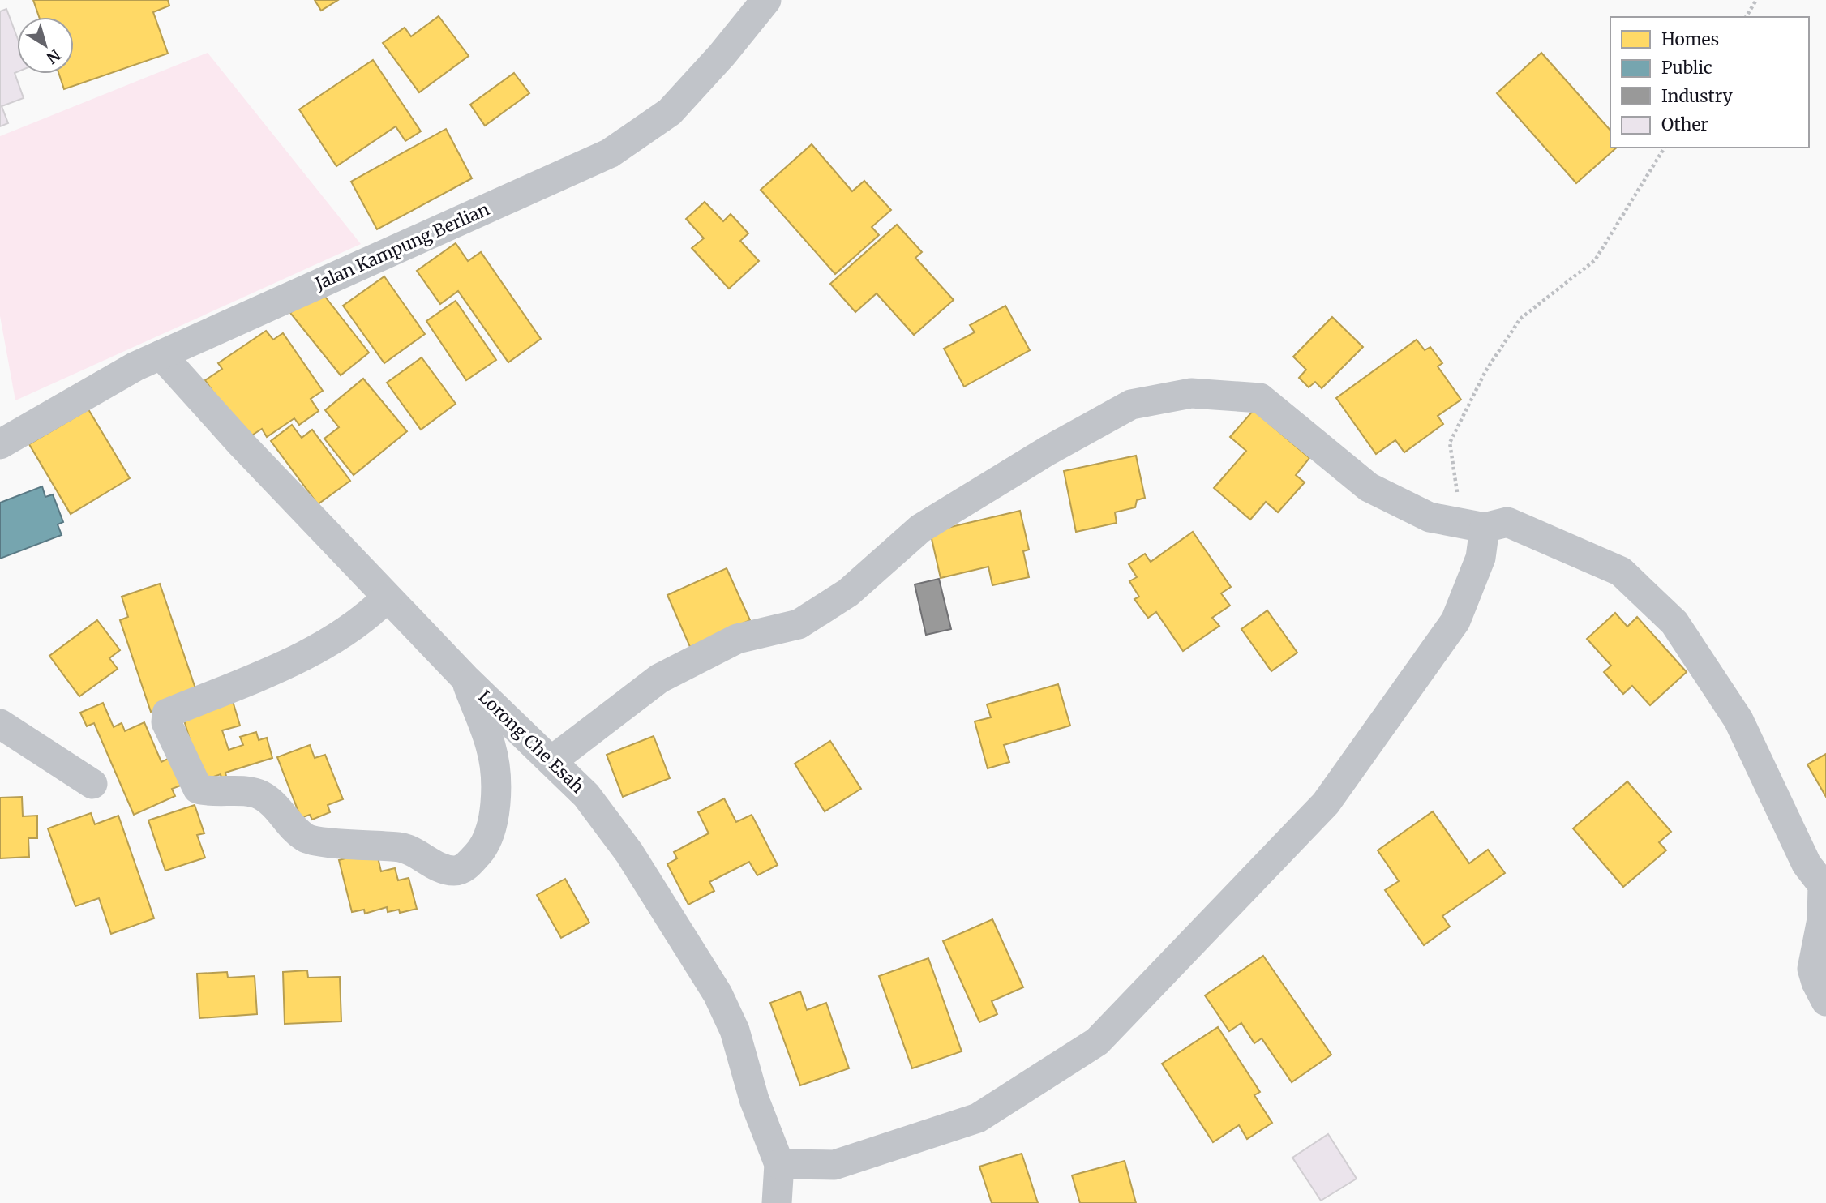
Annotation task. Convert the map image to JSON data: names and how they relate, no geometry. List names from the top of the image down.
{
  "streets": {
    "street": ["Jalan Kampung Berlian", "Lorong Che Esah"]
  },
  "crossings": [
    ["Jalan Kampung Berlian", "Lorong Che Esah"]
  ],
  "legend": [
    "Homes",
    "Public",
    "Industry",
    "Other"
  ],
  "north": "bottom right"
}
